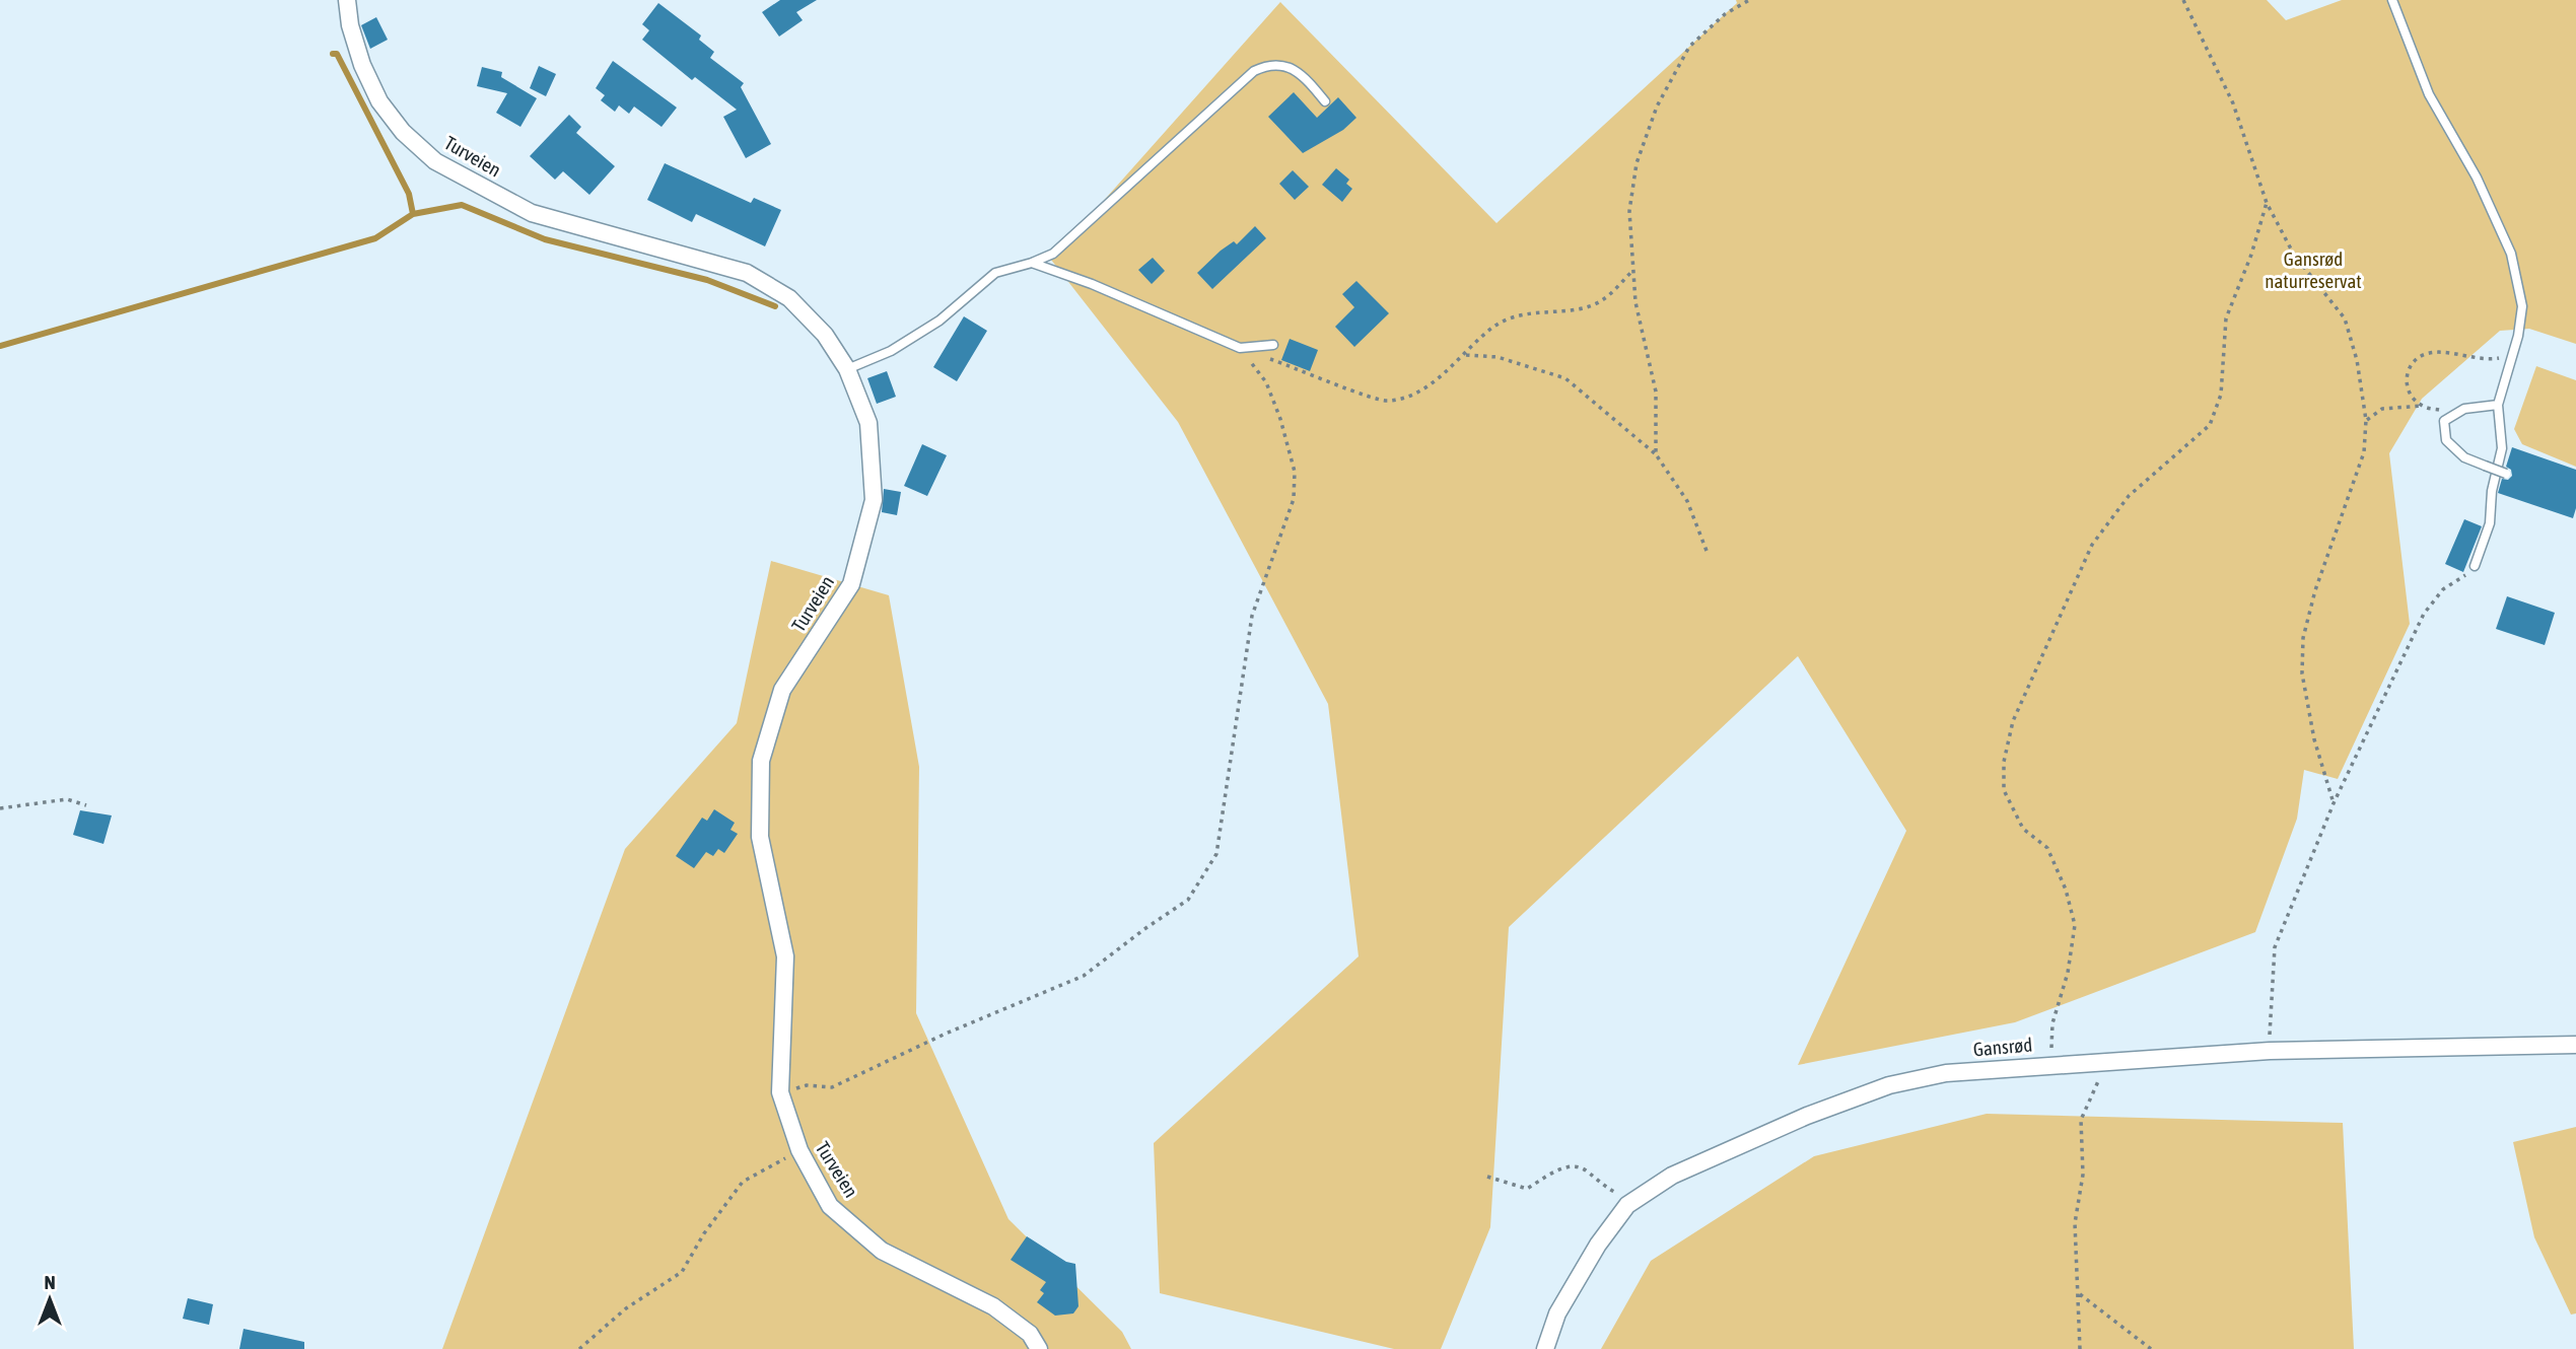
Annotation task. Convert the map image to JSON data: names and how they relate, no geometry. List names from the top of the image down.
{
  "streets": {
    "street": ["Turveien", "Gansrød"]
  },
  "parks": ["Gansrød naturreservat"],
  "north": "top"
}
